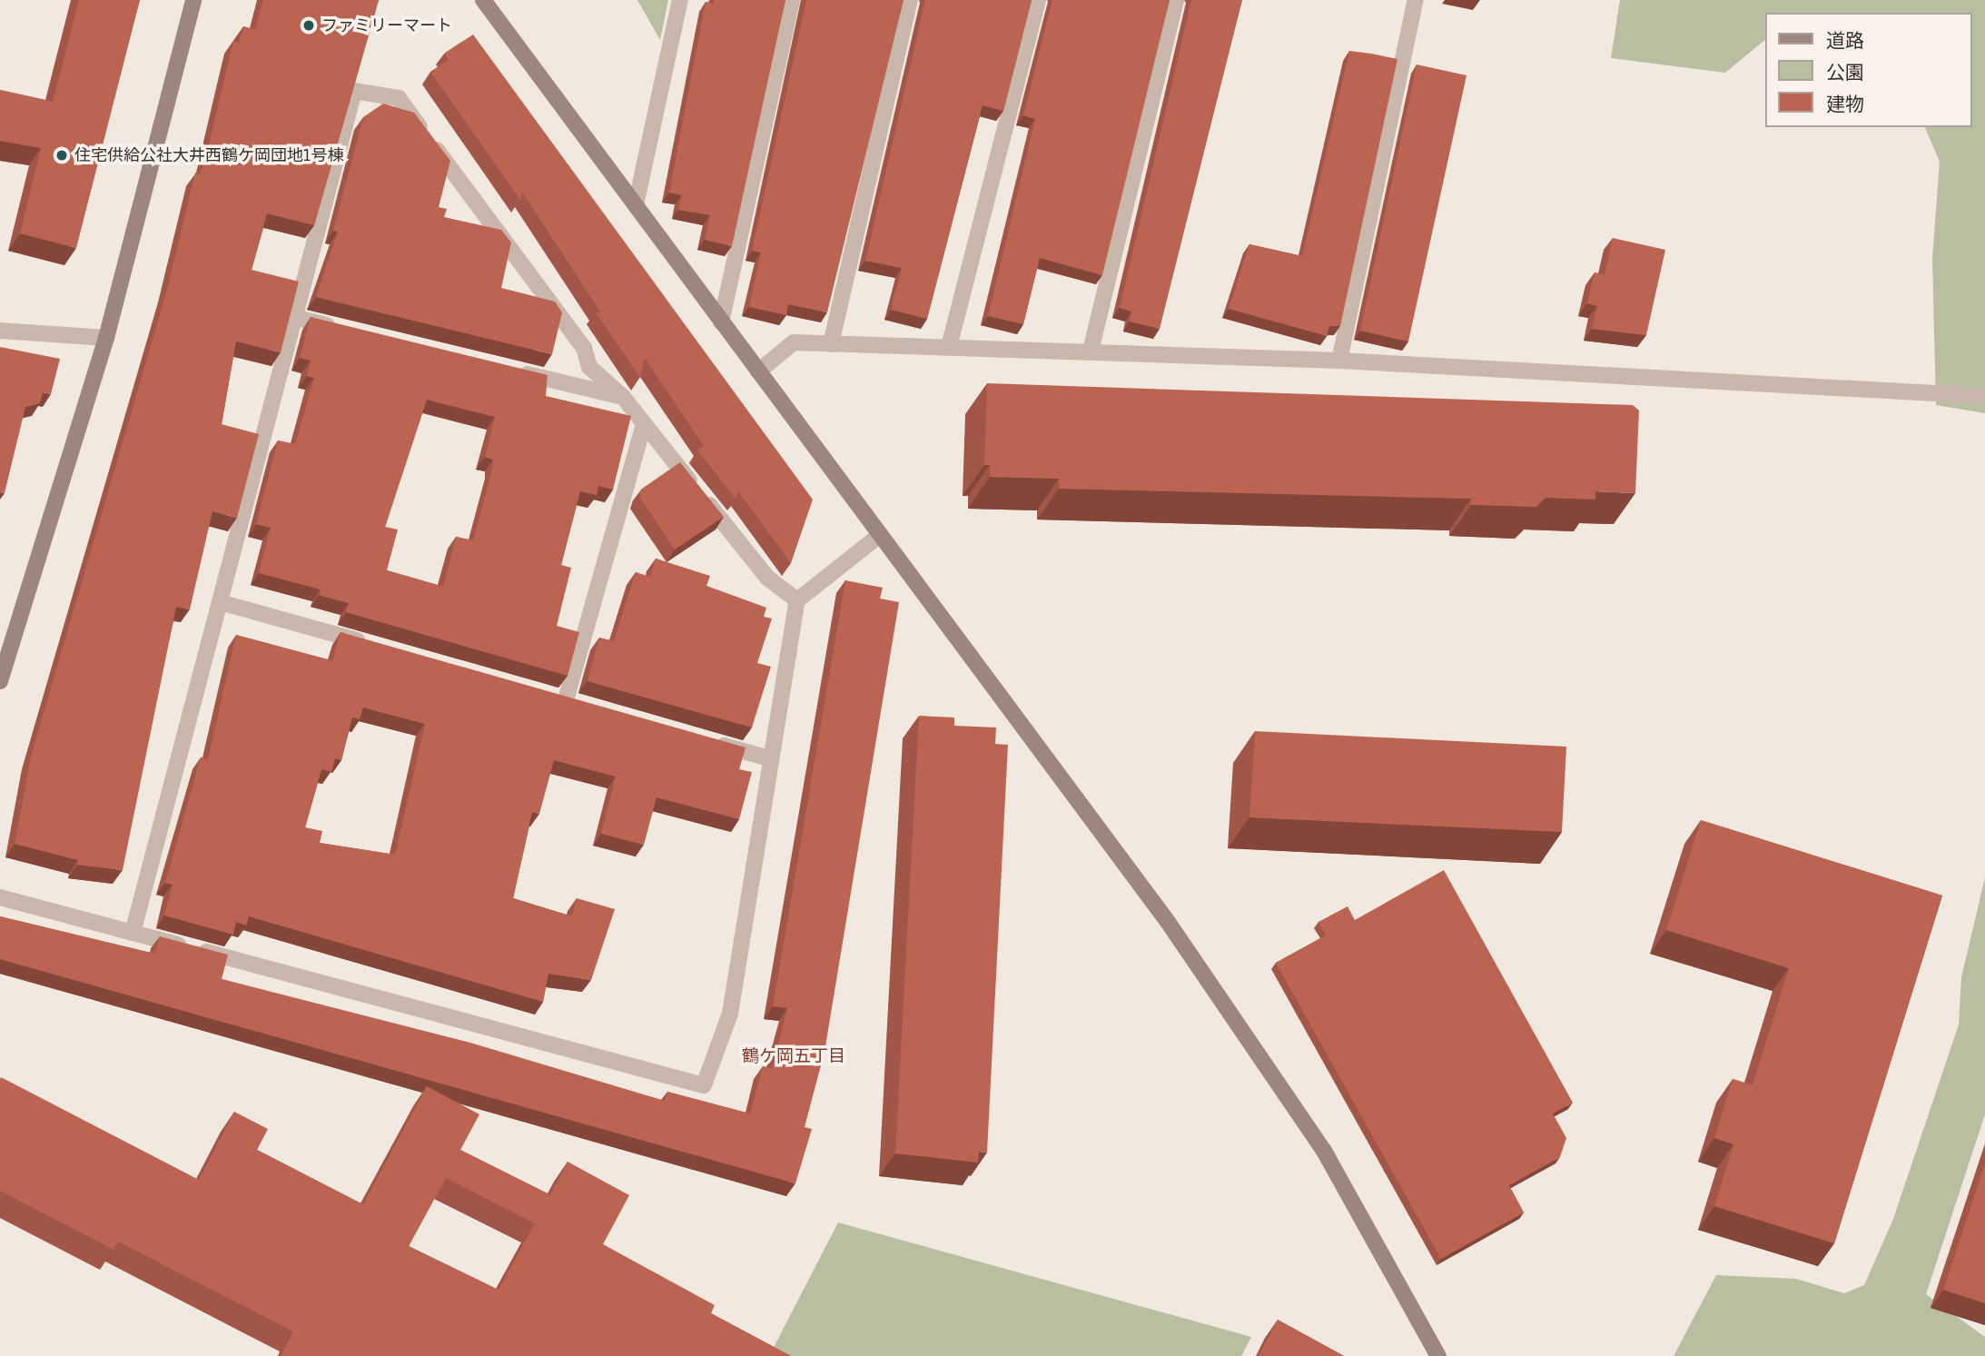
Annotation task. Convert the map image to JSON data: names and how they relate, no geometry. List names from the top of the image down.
{
  "districts": ["鶴ケ岡五丁目"],
  "places": ["ファミリーマート", "住宅供給公社大井西鶴ケ岡団地1号棟"],
  "legend": ["道路", "公園", "建物"]
}
